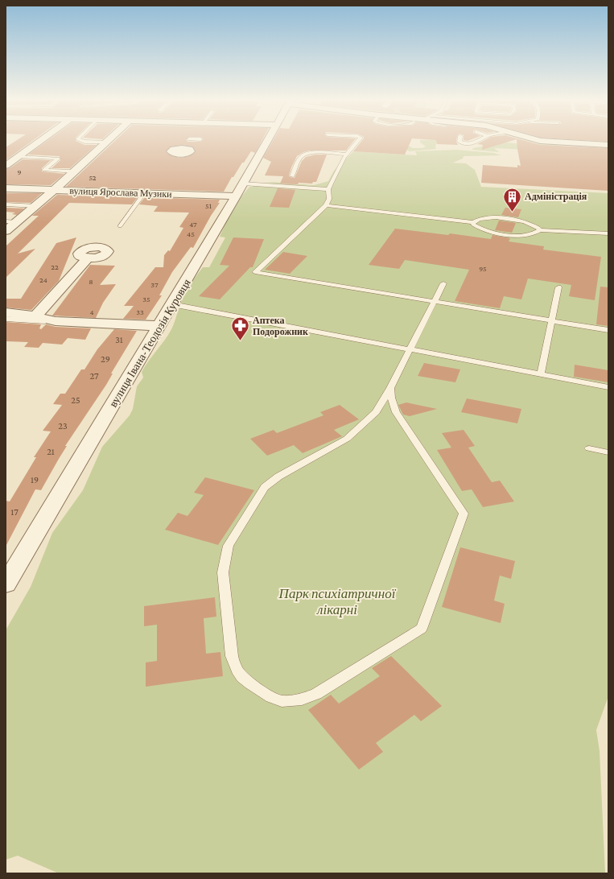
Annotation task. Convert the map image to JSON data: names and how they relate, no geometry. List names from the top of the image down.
{
  "streets": {
    "street": ["вулиця Ярослава Музики", "вулиця Івана-Теодозія Куровця"]
  },
  "crossings": [
    ["вулиця Ярослава Музики", "вулиця Івана-Теодозія Куровця"]
  ],
  "parks": ["Парк психіатричної лікарні"],
  "places": {
    "building": ["Адміністрація"],
    "pharmacy": ["Аптека Подорожник"]
  },
  "house_numbers": [
    "9",
    "52",
    "51",
    "47",
    "45",
    "22",
    "95",
    "24",
    "8",
    "37",
    "35",
    "4",
    "33",
    "31",
    "29",
    "27",
    "25",
    "23",
    "21",
    "19",
    "17"
  ]
}
